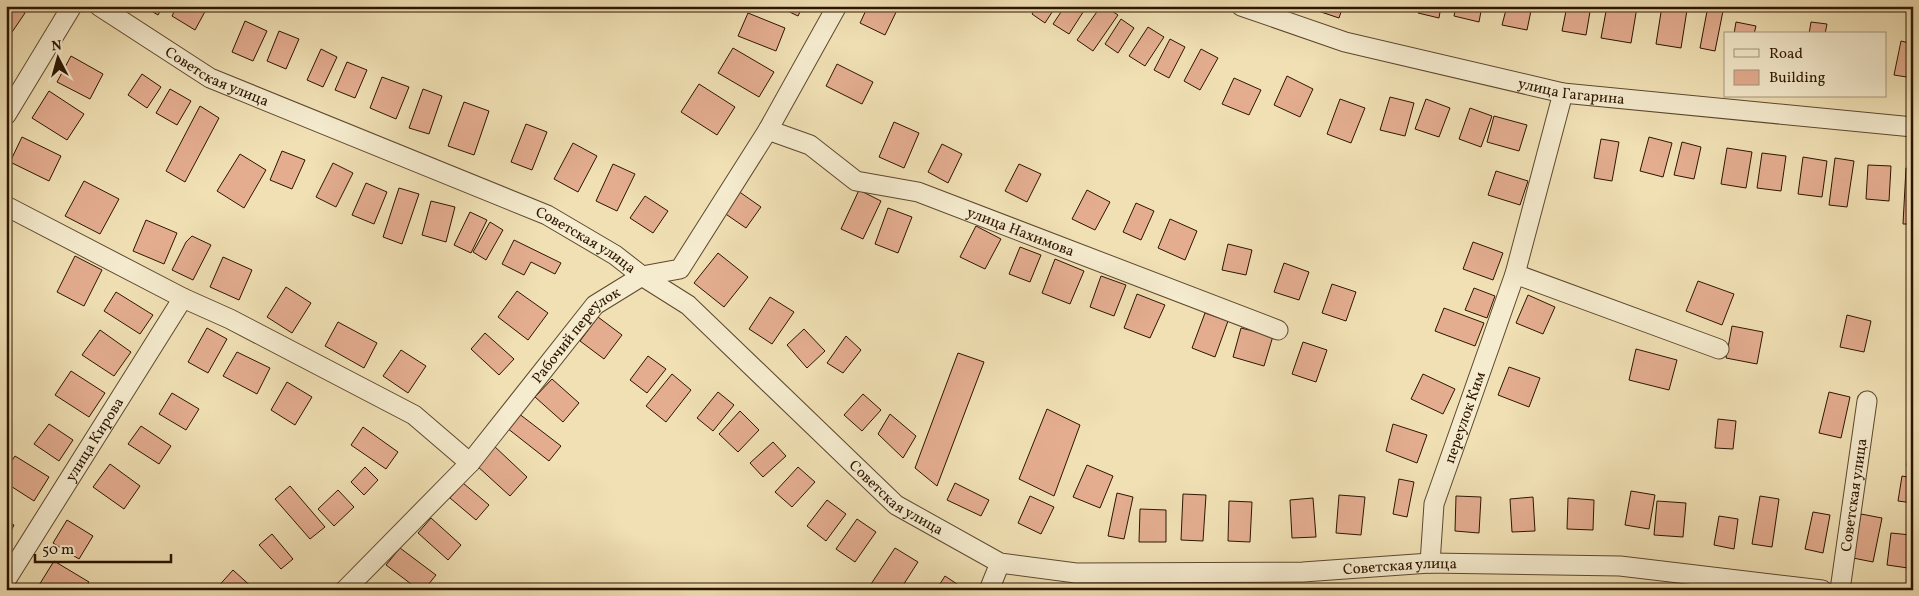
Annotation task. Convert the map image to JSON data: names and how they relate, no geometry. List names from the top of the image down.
{
  "streets": {
    "street": [
      "Советская улица",
      "улица Гагарина",
      "улица Нахимова",
      "Рабочий переулок",
      "переулок Ким",
      "улица Кирова"
    ]
  },
  "crossings": [
    ["Советская улица", "Рабочий переулок"],
    ["Советская улица", "переулок Ким"],
    ["улица Гагарина", "переулок Ким"],
    ["улица Нахимова", "Рабочий переулок"]
  ],
  "legend": ["Road", "Building"],
  "scale_bar": "50 m",
  "north": "top"
}
